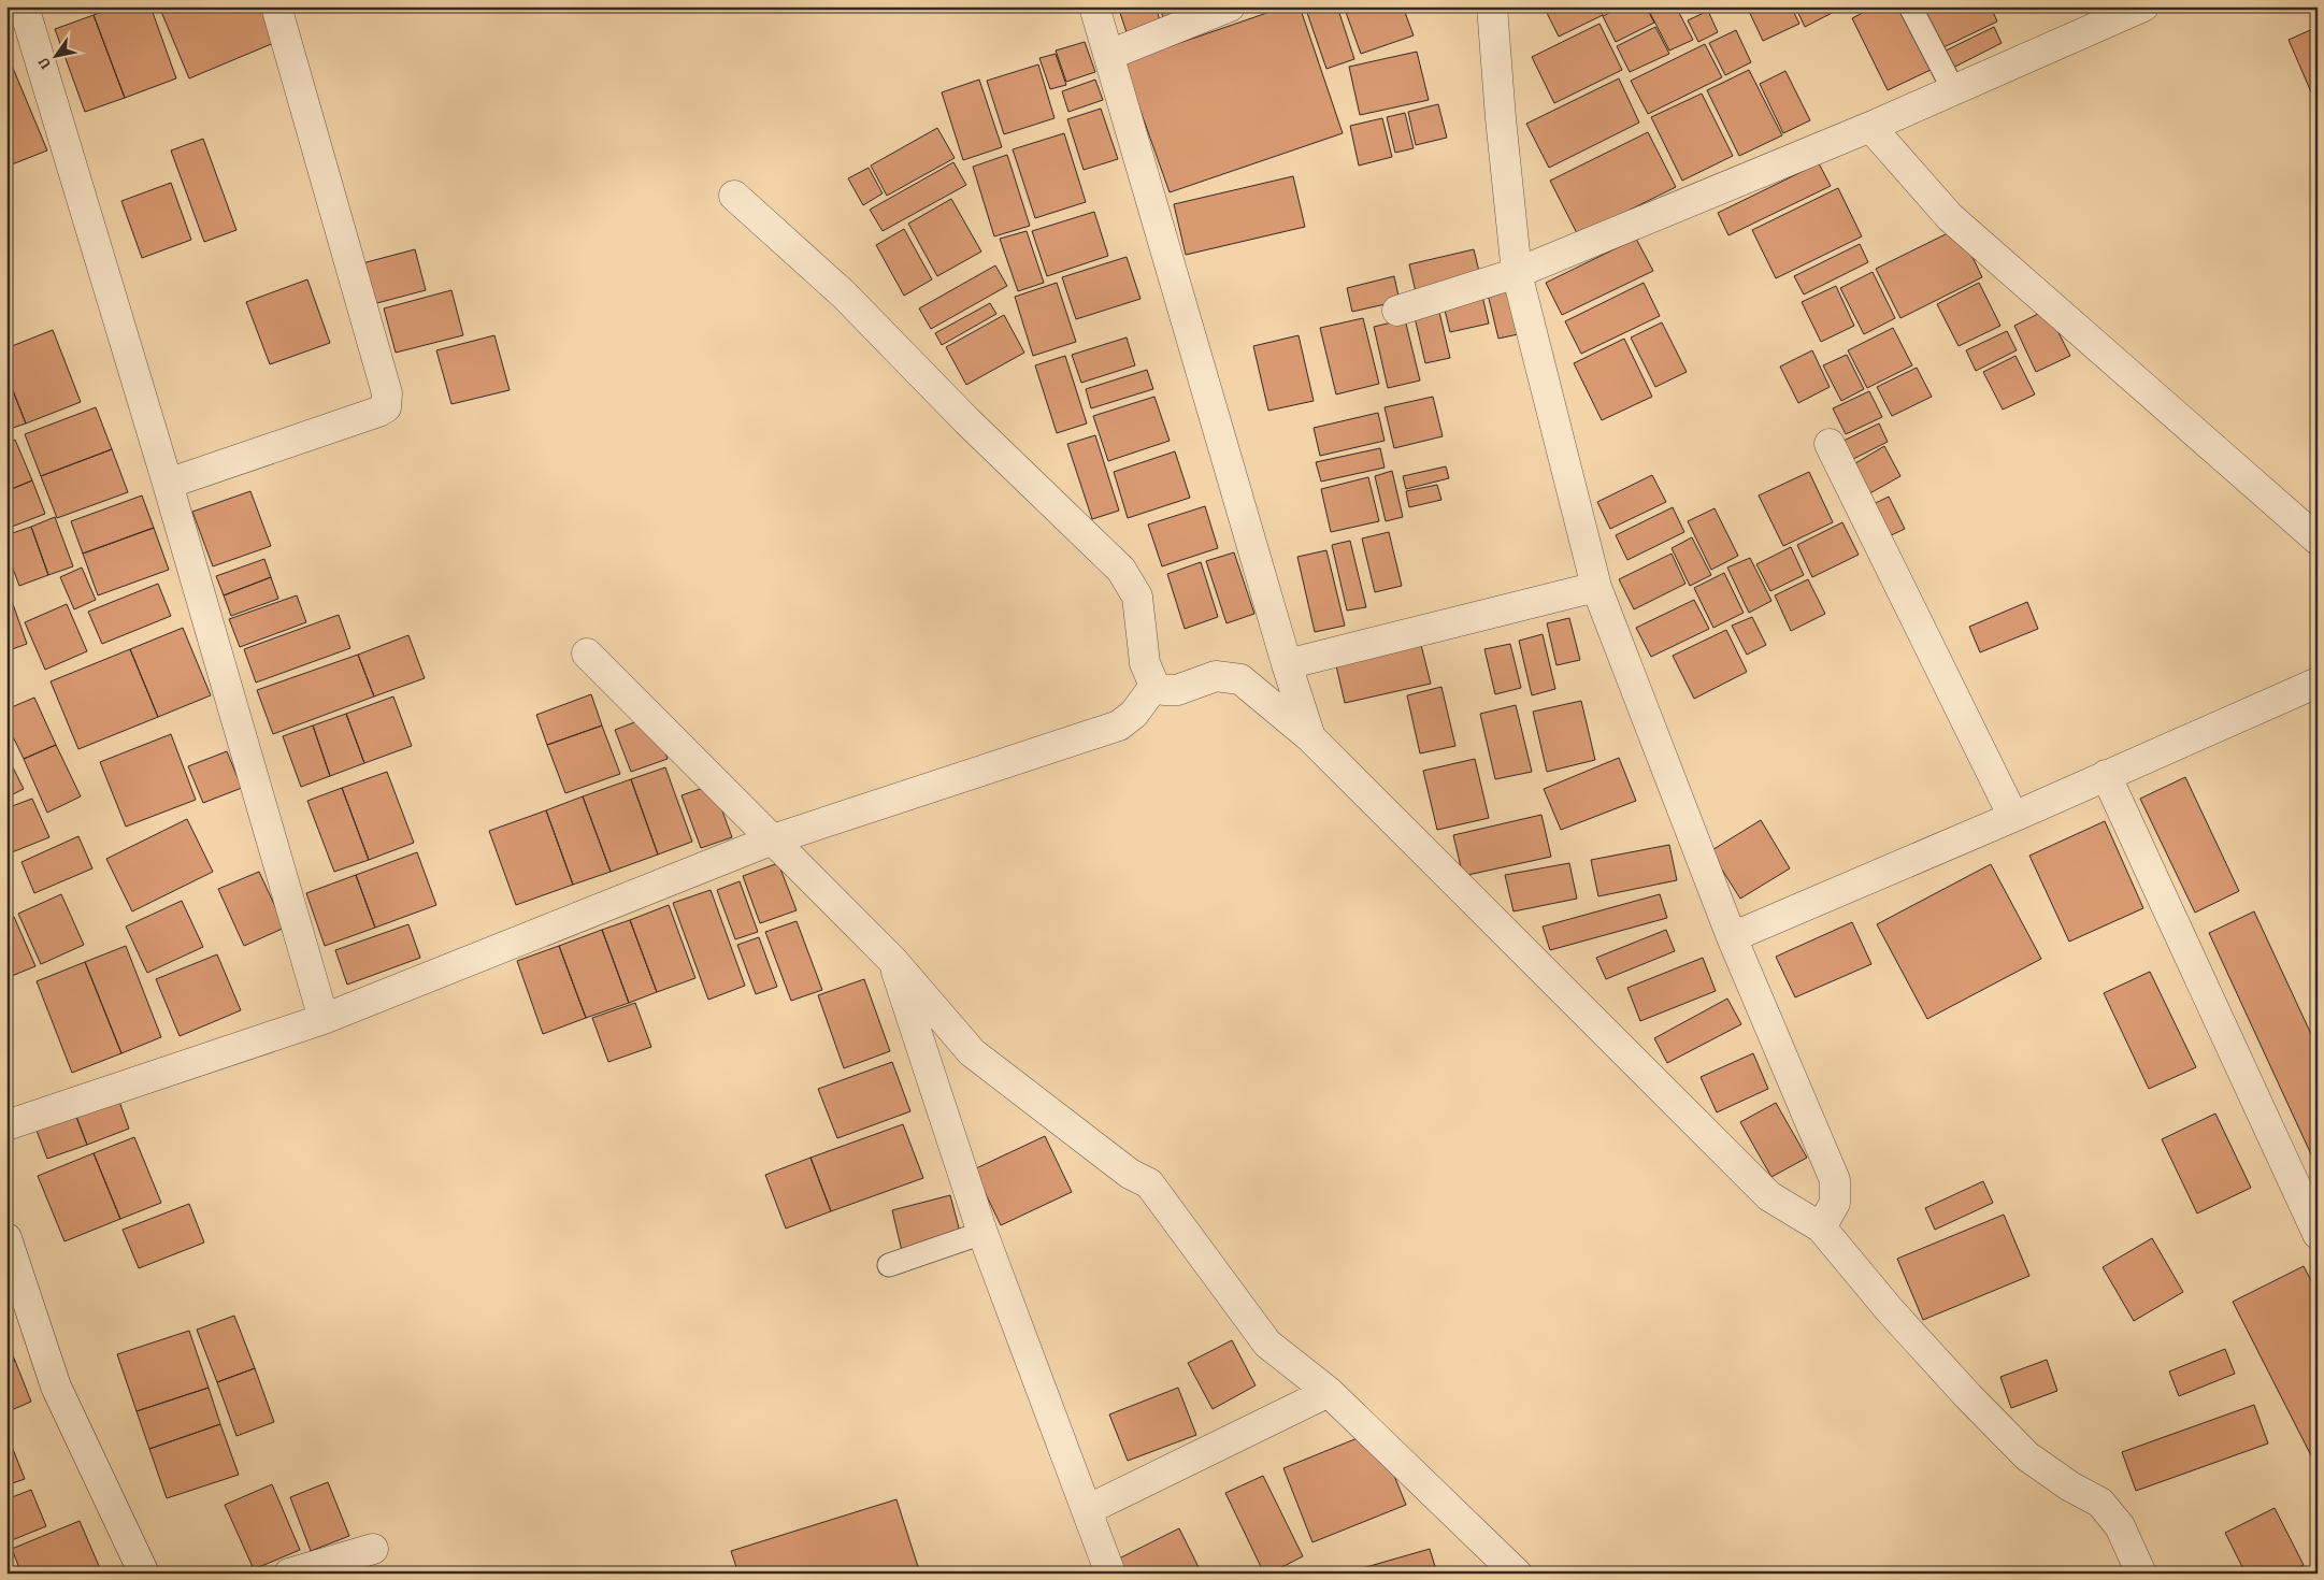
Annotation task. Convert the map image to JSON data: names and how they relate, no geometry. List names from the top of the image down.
{
  "north": "bottom left"
}
